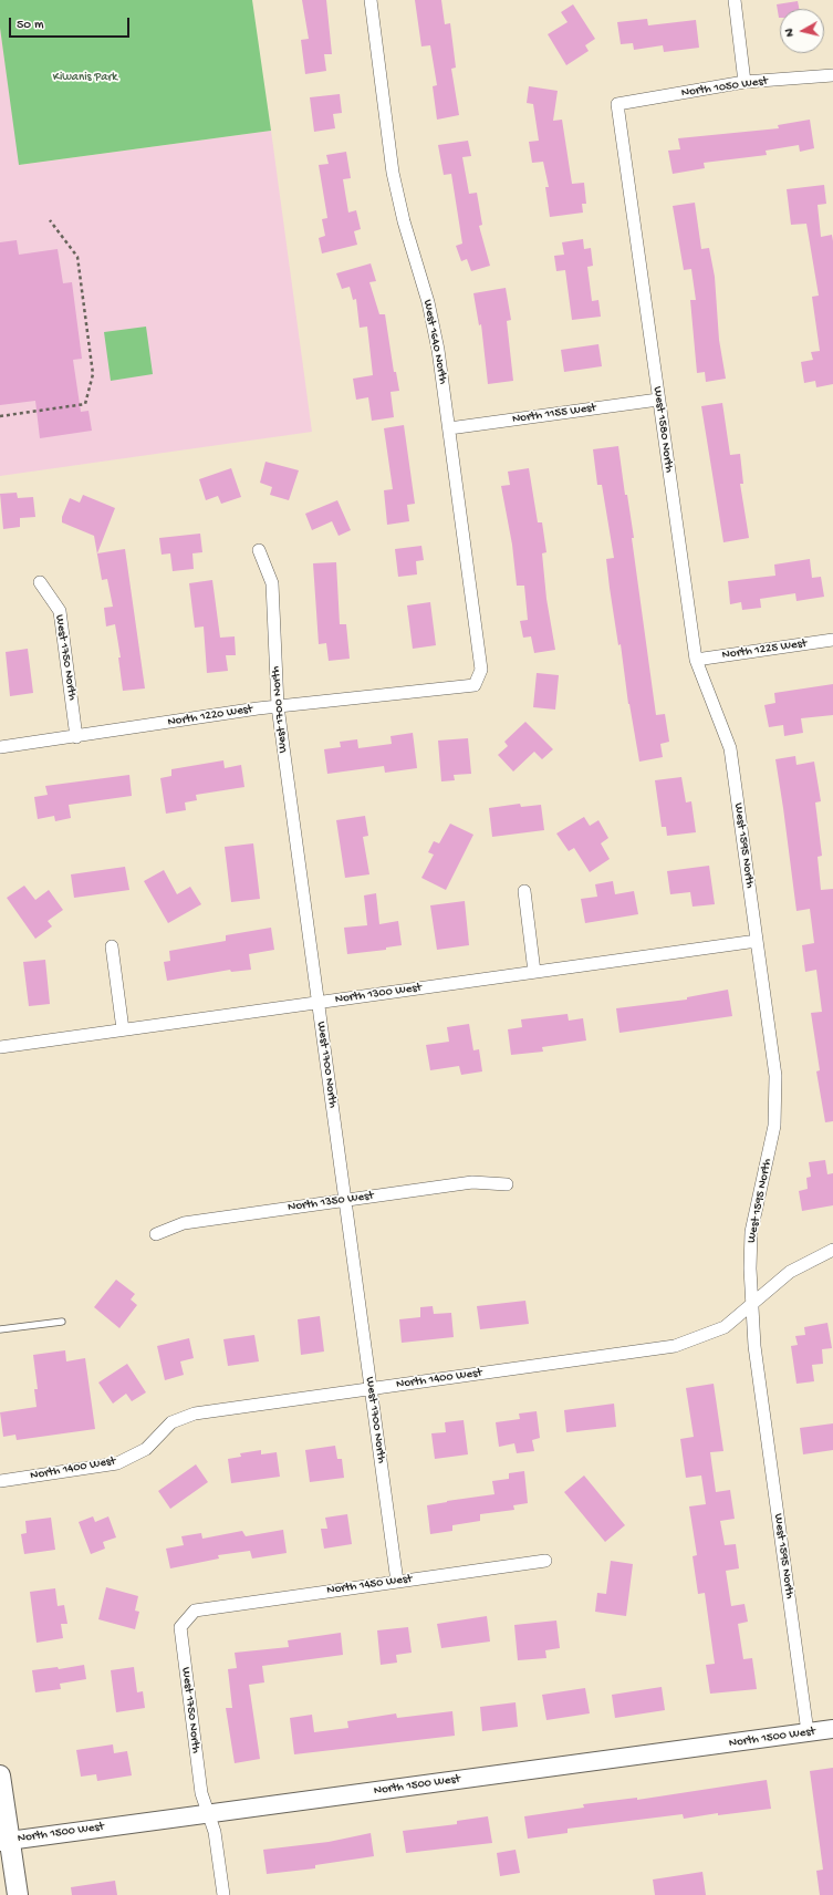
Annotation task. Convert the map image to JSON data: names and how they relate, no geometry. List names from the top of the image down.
{
  "streets": {
    "street": [
      "North 1050 West",
      "West 1640 North",
      "North 1155 West",
      "West 1580 North",
      "North 1225 West",
      "West 1750 North",
      "West 1700 North",
      "North 1220 West",
      "West 1595 North",
      "North 1300 West",
      "North 1350 West",
      "North 1400 West",
      "North 1450 West",
      "North 1500 West"
    ]
  },
  "crossings": [
    ["North 1050 West", "West 1580 North"],
    ["West 1640 North", "North 1155 West"],
    ["West 1640 North", "North 1220 West"],
    ["North 1155 West", "West 1580 North"],
    ["West 1580 North", "North 1225 West"],
    ["West 1580 North", "West 1595 North"],
    ["West 1750 North", "North 1220 West"],
    ["West 1750 North", "North 1450 West"],
    ["West 1750 North", "North 1500 West"],
    ["West 1700 North", "North 1220 West"],
    ["West 1700 North", "North 1300 West"],
    ["West 1700 North", "North 1350 West"],
    ["West 1700 North", "North 1400 West"],
    ["West 1700 North", "North 1450 West"],
    ["West 1595 North", "North 1300 West"],
    ["West 1595 North", "North 1400 West"],
    ["West 1595 North", "North 1500 West"]
  ],
  "parks": ["Kiwanis Park"],
  "scale_bar": "50 m",
  "north": "left"
}
